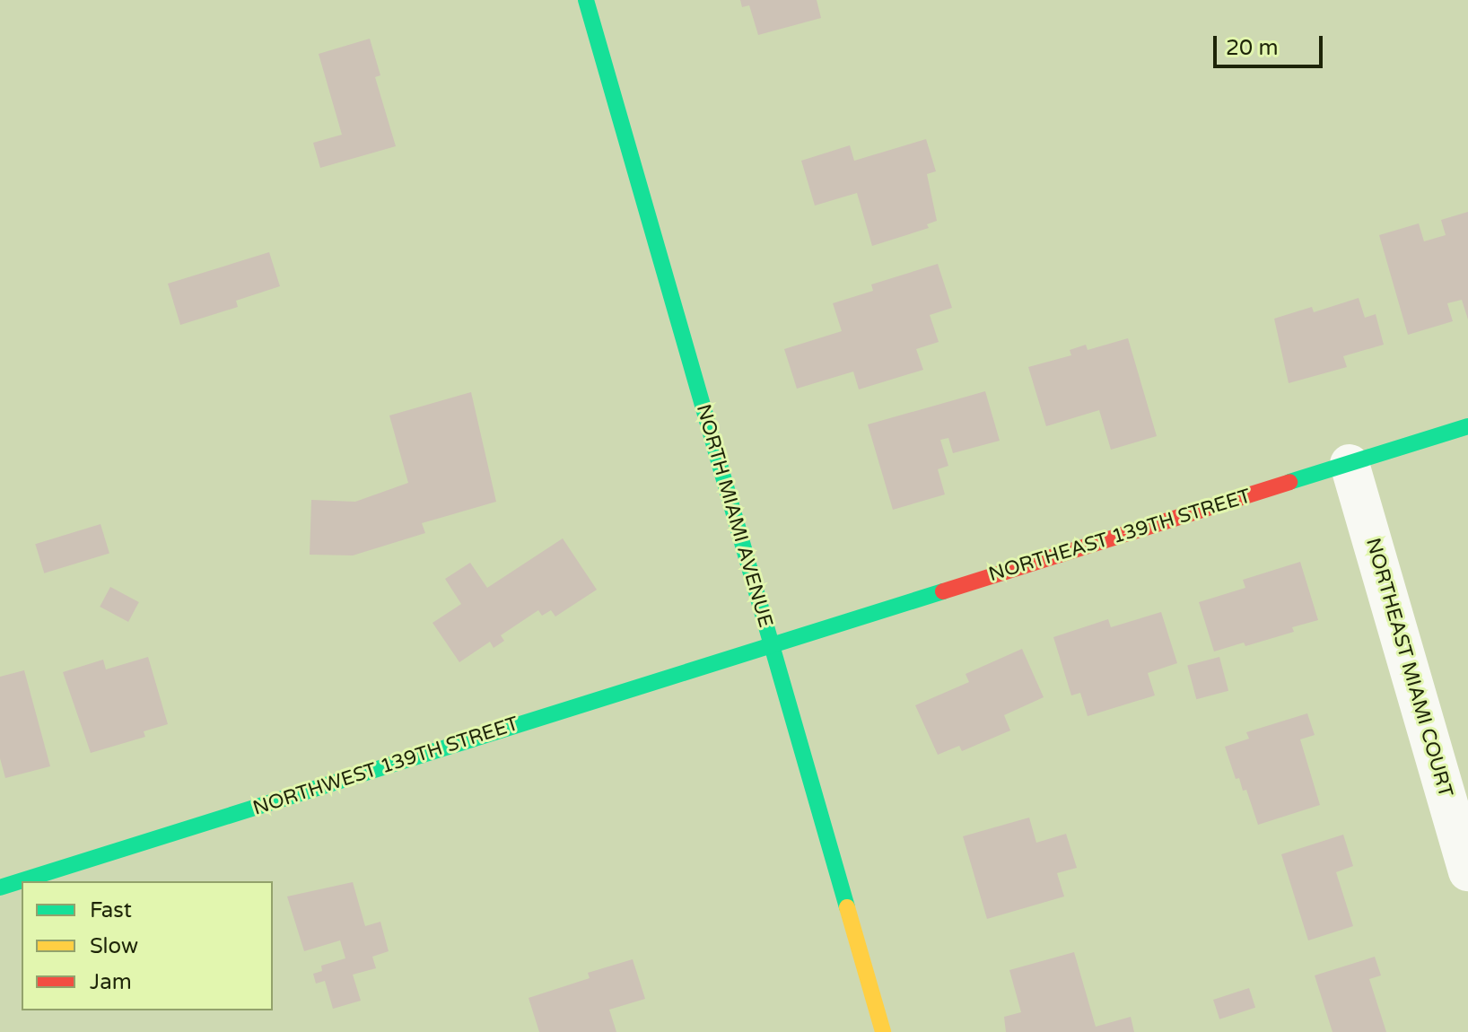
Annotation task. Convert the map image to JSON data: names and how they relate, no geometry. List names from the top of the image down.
{
  "streets": {
    "street": [
      "NORTH MIAMI AVENUE",
      "NORTHEAST 139TH STREET",
      "NORTHEAST MIAMI COURT",
      "NORTHWEST 139TH STREET"
    ]
  },
  "crossings": [
    ["NORTH MIAMI AVENUE", "NORTHEAST 139TH STREET"],
    ["NORTH MIAMI AVENUE", "NORTHWEST 139TH STREET"],
    ["NORTHEAST 139TH STREET", "NORTHEAST MIAMI COURT"],
    ["NORTHEAST 139TH STREET", "NORTHWEST 139TH STREET"]
  ],
  "legend": ["Fast", "Slow", "Jam"],
  "scale_bar": "20 m"
}
